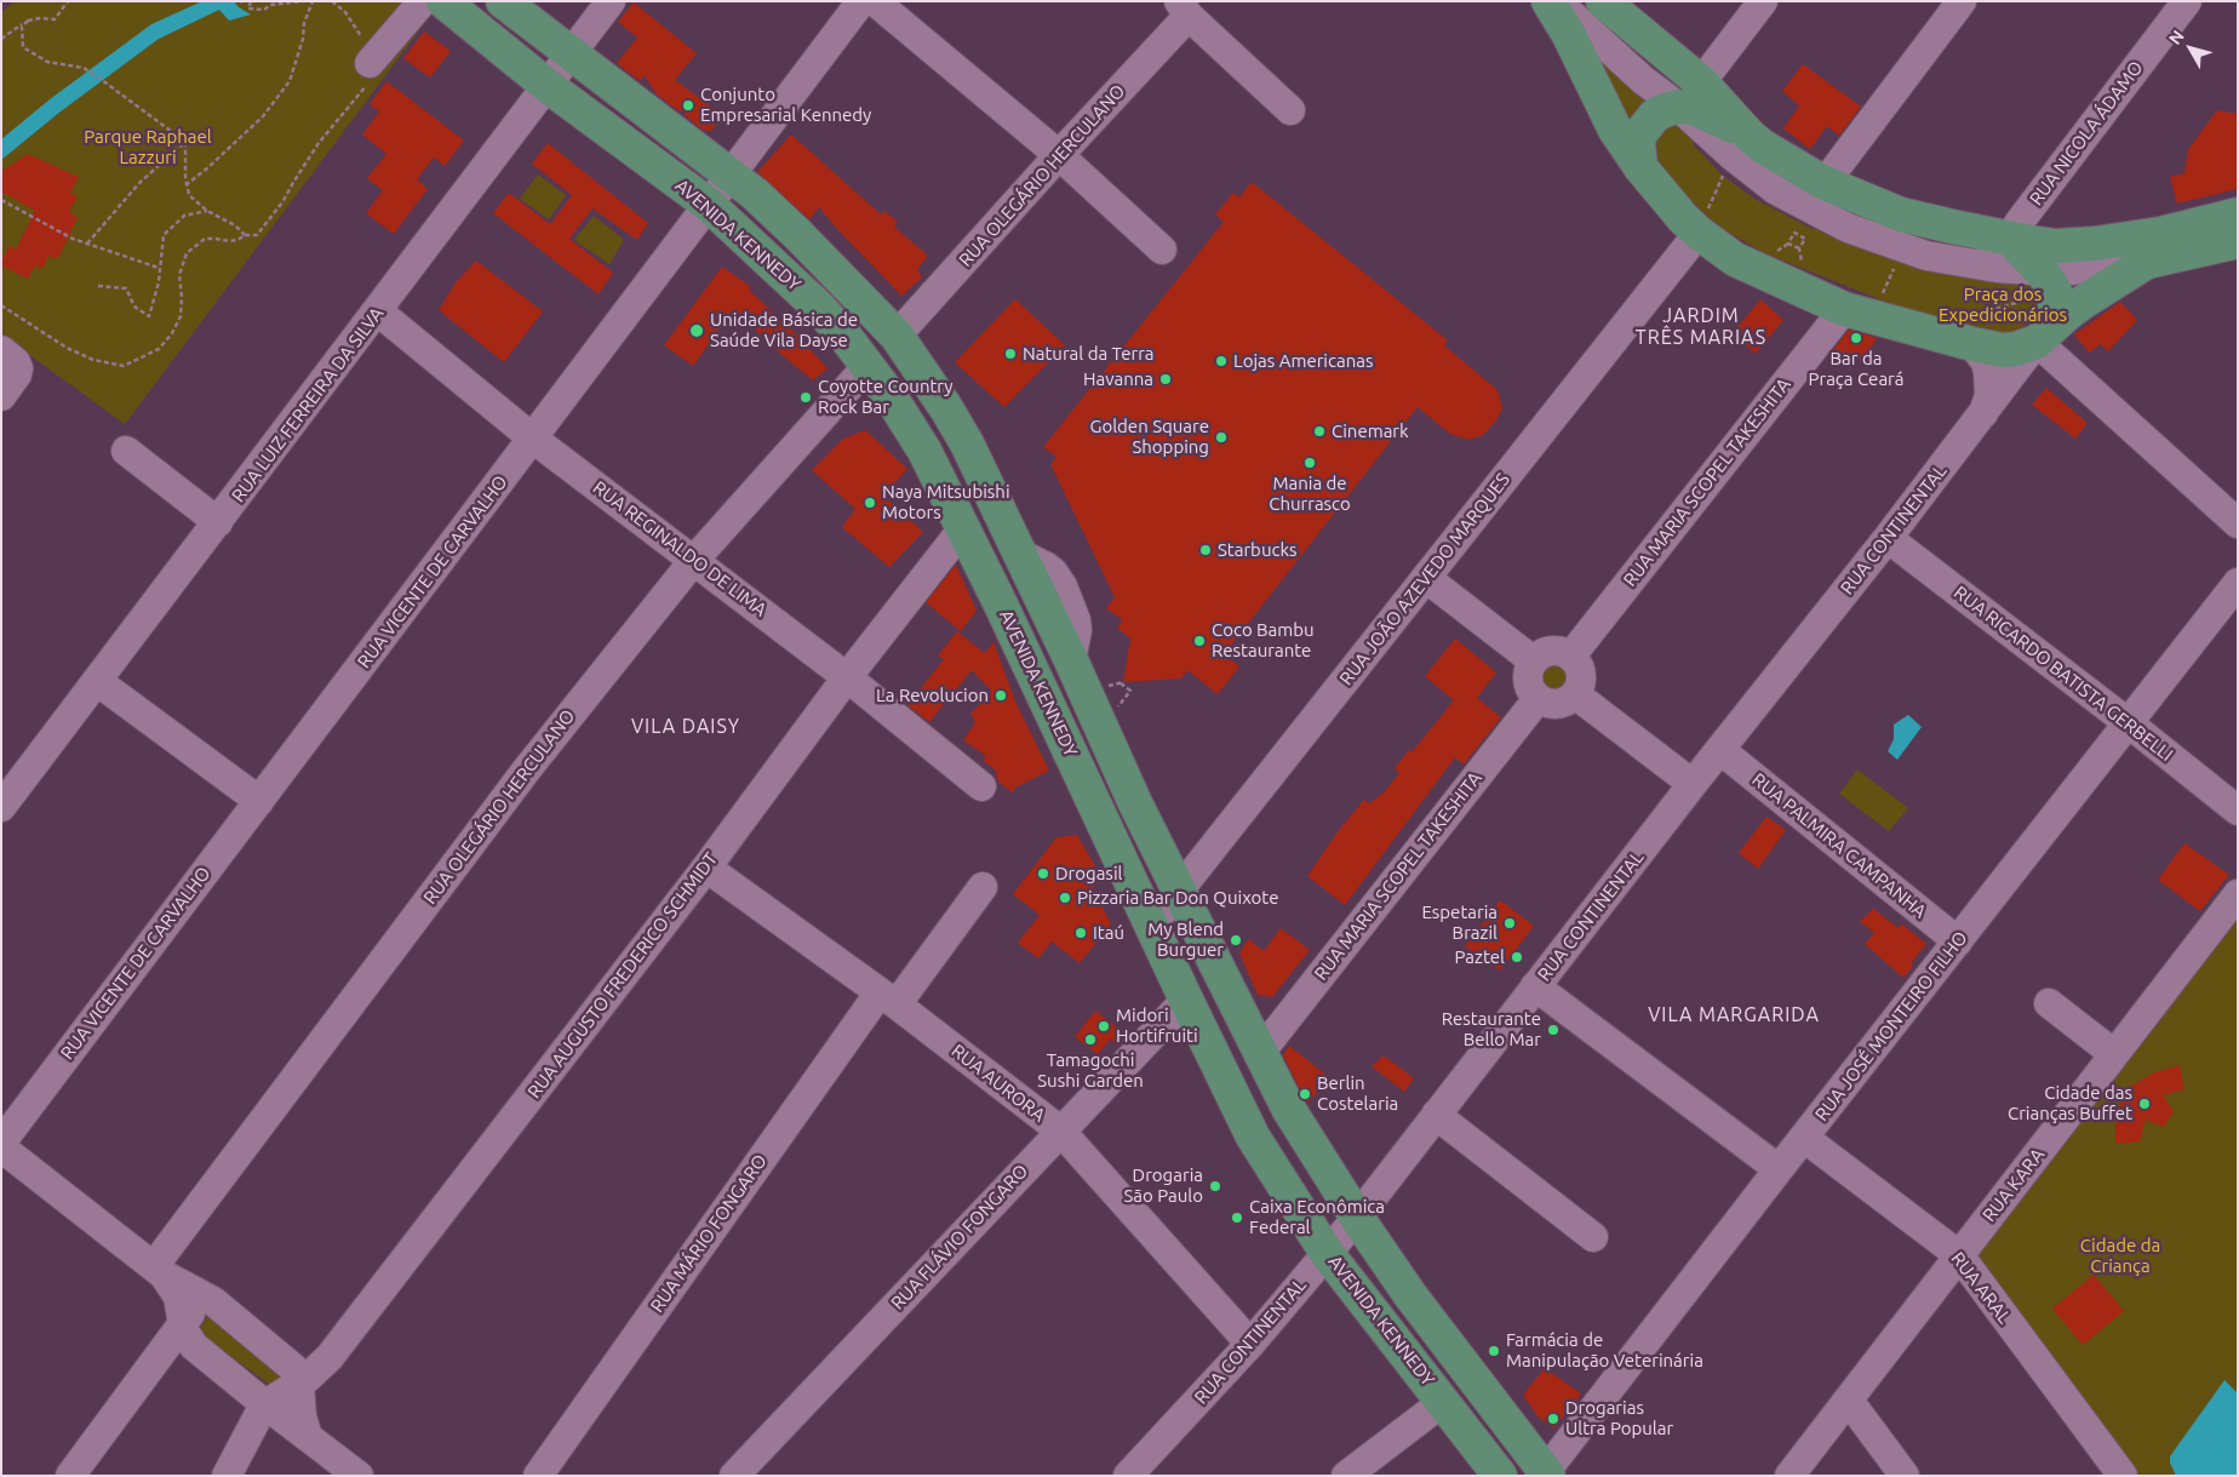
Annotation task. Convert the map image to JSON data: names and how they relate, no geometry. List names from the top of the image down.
{
  "streets": {
    "main road": ["AVENIDA KENNEDY"],
    "street": [
      "RUA NICOLA ÁDAMO",
      "RUA OLEGÁRIO HERCULANO",
      "RUA LUIZ FERREIRA DA SILVA",
      "RUA MARIA SCOPEL TAKESHITA",
      "RUA CONTINENTAL",
      "RUA REGINALDO DE LIMA",
      "RUA VICENTE DE CARVALHO",
      "RUA JOÃO AZEVEDO MARQUES",
      "RUA RICARDO BATISTA GERBELLI",
      "RUA PALMIRA CAMPANHA",
      "RUA AUGUSTO FREDERICO SCHMIDT",
      "RUA JOSÉ MONTEIRO FILHO",
      "RUA AURORA",
      "RUA KARA",
      "RUA MÁRIO FONGARO",
      "RUA FLÁVIO FONGARO",
      "RUA ARAL"
    ]
  },
  "crossings": [
    ["RUA OLEGÁRIO HERCULANO", "AVENIDA KENNEDY"],
    ["RUA OLEGÁRIO HERCULANO", "RUA REGINALDO DE LIMA"],
    ["AVENIDA KENNEDY", "RUA LUIZ FERREIRA DA SILVA"],
    ["AVENIDA KENNEDY", "RUA MARIA SCOPEL TAKESHITA"],
    ["AVENIDA KENNEDY", "RUA CONTINENTAL"],
    ["AVENIDA KENNEDY", "RUA VICENTE DE CARVALHO"],
    ["AVENIDA KENNEDY", "RUA JOÃO AZEVEDO MARQUES"],
    ["AVENIDA KENNEDY", "RUA AUGUSTO FREDERICO SCHMIDT"],
    ["AVENIDA KENNEDY", "RUA JOSÉ MONTEIRO FILHO"],
    ["AVENIDA KENNEDY", "RUA FLÁVIO FONGARO"],
    ["RUA LUIZ FERREIRA DA SILVA", "RUA REGINALDO DE LIMA"],
    ["RUA CONTINENTAL", "RUA RICARDO BATISTA GERBELLI"],
    ["RUA CONTINENTAL", "RUA PALMIRA CAMPANHA"],
    ["RUA CONTINENTAL", "RUA AURORA"],
    ["RUA REGINALDO DE LIMA", "RUA VICENTE DE CARVALHO"],
    ["RUA REGINALDO DE LIMA", "RUA AUGUSTO FREDERICO SCHMIDT"],
    ["RUA RICARDO BATISTA GERBELLI", "RUA JOSÉ MONTEIRO FILHO"],
    ["RUA PALMIRA CAMPANHA", "RUA JOSÉ MONTEIRO FILHO"],
    ["RUA AUGUSTO FREDERICO SCHMIDT", "RUA AURORA"],
    ["RUA JOSÉ MONTEIRO FILHO", "RUA ARAL"],
    ["RUA AURORA", "RUA MÁRIO FONGARO"],
    ["RUA AURORA", "RUA FLÁVIO FONGARO"],
    ["RUA KARA", "RUA ARAL"]
  ],
  "districts": ["JARDIM TRÊS MARIAS", "VILA DAISY", "VILA MARGARIDA"],
  "parks": ["Parque Raphael Lazzuri", "Praça dos Expedicionários", "Cidade da Criança"],
  "places": [
    "Conjunto Empresarial Kennedy",
    "Unidade Básica de Saúde Vila Dayse",
    "Bar da Praça Ceará",
    "Natural da Terra",
    "Lojas Americanas",
    "Havanna",
    "Coyotte Country Rock Bar",
    "Cinemark",
    "Golden Square Shopping",
    "Mania de Churrasco",
    "Naya Mitsubishi Motors",
    "Starbucks",
    "Coco Bambu Restaurante",
    "La Revolucion",
    "Drogasil",
    "Pizzaria Bar Don Quixote",
    "Espetaria Brazil",
    "Itaú",
    "My Blend Burguer",
    "Paztel",
    "Midori Hortifruiti",
    "Restaurante Bello Mar",
    "Tamagochi Sushi Garden",
    "Berlin Costelaria",
    "Cidade das Crianças Buffet",
    "Drogaria São Paulo",
    "Caixa Econômica Federal",
    "Farmácia de Manipulação Veterinária",
    "Drogarias Ultra Popular"
  ],
  "north": "top left"
}
